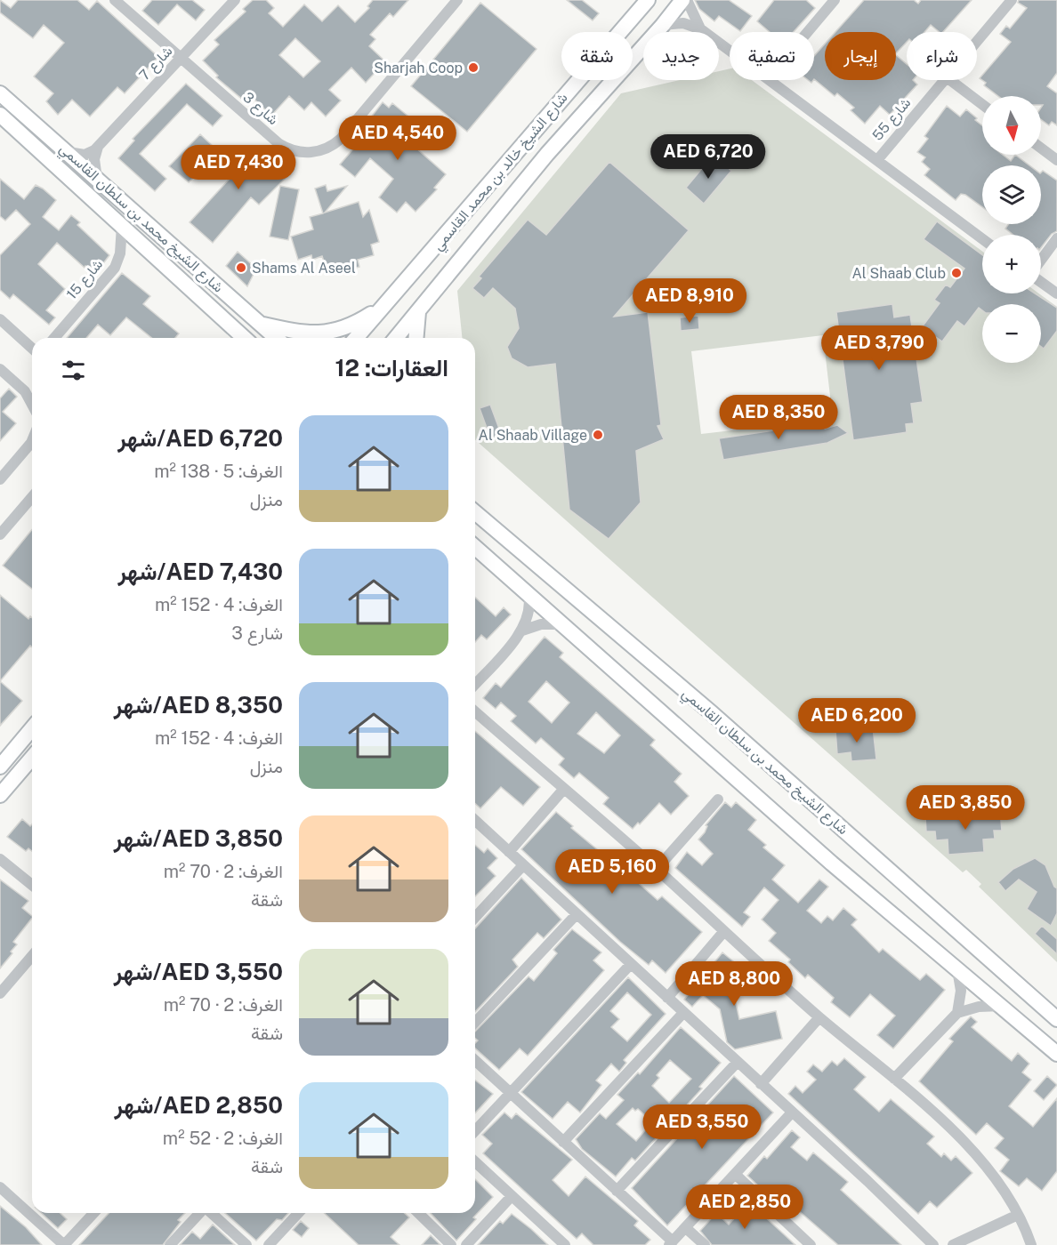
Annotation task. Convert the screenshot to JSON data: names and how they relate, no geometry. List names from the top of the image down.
{
  "streets": {
    "main road": ["شارع الشيخ خالد بن محمد القاسمي", "شارع الشيخ محمد بن سلطان القاسمي"],
    "street": [
      "شارع 7",
      "شارع 3",
      "شارع 55",
      "شارع 15"
    ]
  },
  "crossings": [
    ["شارع 7", "شارع 3"],
    ["شارع الشيخ محمد بن سلطان القاسمي", "شارع 15"]
  ],
  "places": [
    "Sharjah Coop",
    "Shams Al Aseel",
    "Al Shaab Club",
    "Al Shaab Village"
  ],
  "north": "bottom",
  "page": {
    "chip": [
      "شراء",
      "إيجار",
      "تصفية",
      "جديد",
      "شقة"
    ],
    "map_buttons": ["+", "−"],
    "price": [
      "AED 4,540",
      "AED 6,720",
      "AED 7,430",
      "AED 8,910",
      "AED 3,790",
      "AED 8,350",
      "AED 6,200",
      "AED 3,850",
      "AED 5,160",
      "AED 8,800",
      "AED 3,550",
      "AED 2,850"
    ],
    "heading": "العقارات: 12",
    "list": [
      {
        "name": "AED 6,720/شهر",
        "note": "الغرف: 5 · 138 m² · منزل"
      },
      {
        "name": "AED 7,430/شهر",
        "note": "الغرف: 4 · 152 m² · شارع 3"
      },
      {
        "name": "AED 8,350/شهر",
        "note": "الغرف: 4 · 152 m² · منزل"
      },
      {
        "name": "AED 3,850/شهر",
        "note": "الغرف: 2 · 70 m² · شقة"
      },
      {
        "name": "AED 3,550/شهر",
        "note": "الغرف: 2 · 70 m² · شقة"
      },
      {
        "name": "AED 2,850/شهر",
        "note": "الغرف: 2 · 52 m² · شقة"
      }
    ]
  }
}
